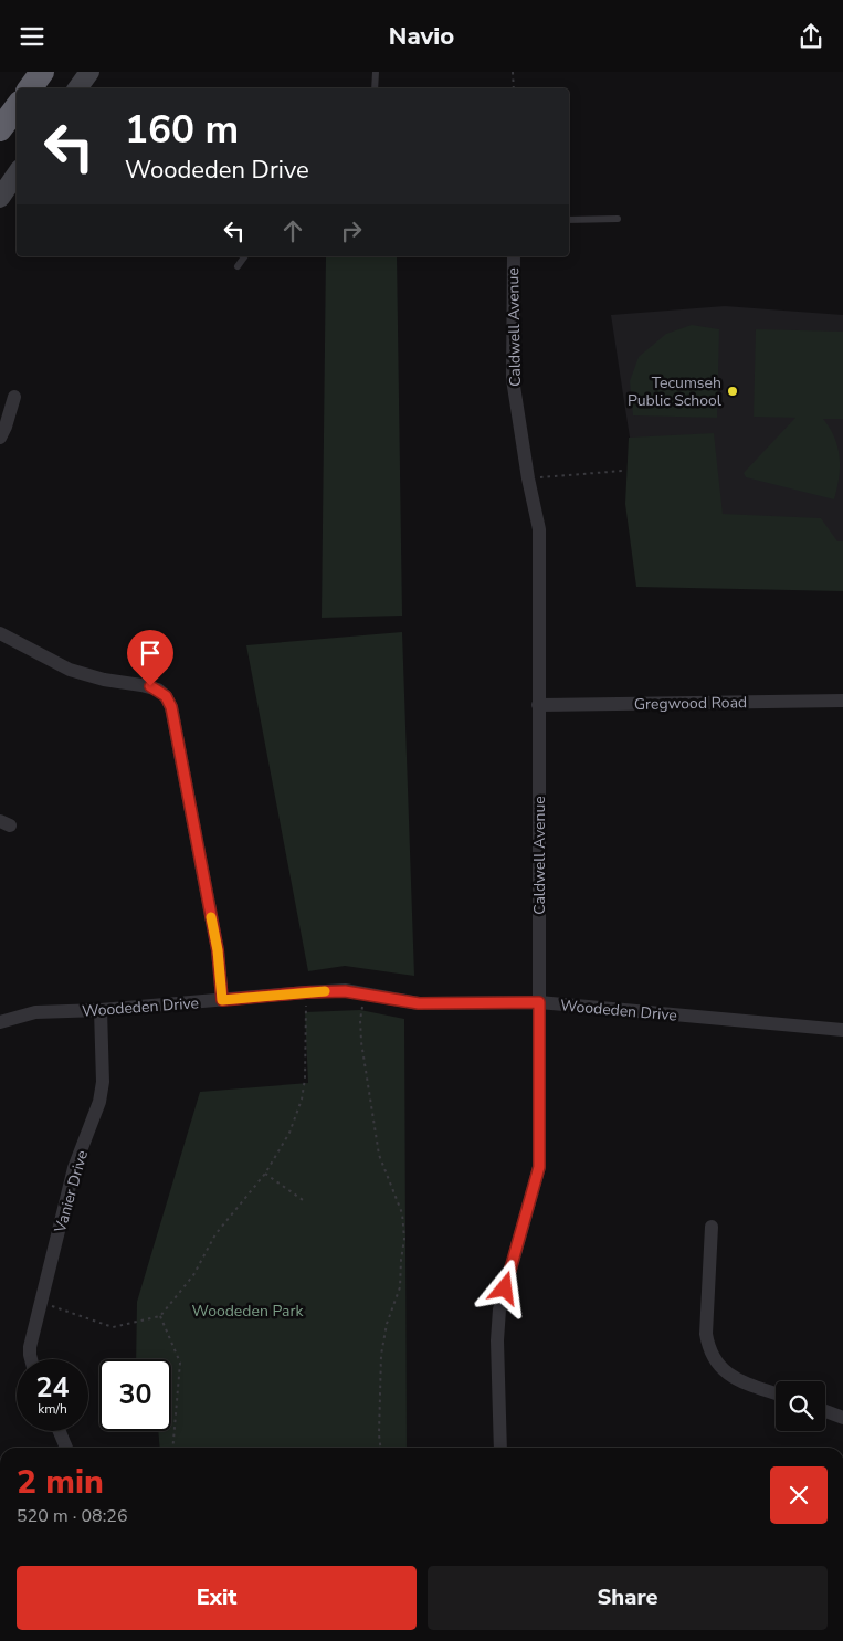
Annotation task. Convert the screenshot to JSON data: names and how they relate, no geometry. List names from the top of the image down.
{
  "streets": {
    "street": [
      "Caldwell Avenue",
      "Gregwood Road",
      "Woodeden Drive",
      "Vanier Drive"
    ]
  },
  "crossings": [
    ["Caldwell Avenue", "Gregwood Road"],
    ["Caldwell Avenue", "Woodeden Drive"],
    ["Woodeden Drive", "Vanier Drive"]
  ],
  "parks": ["Woodeden Park"],
  "places": ["Tecumseh Public School"],
  "page": {
    "header": "Navio",
    "turn": ["160 m", "Woodeden Drive"],
    "speed": "24 km/h",
    "limit": "30",
    "heading": ["2 min", "520 m · 08:26"],
    "buttons": ["Exit", "Share"]
  }
}
